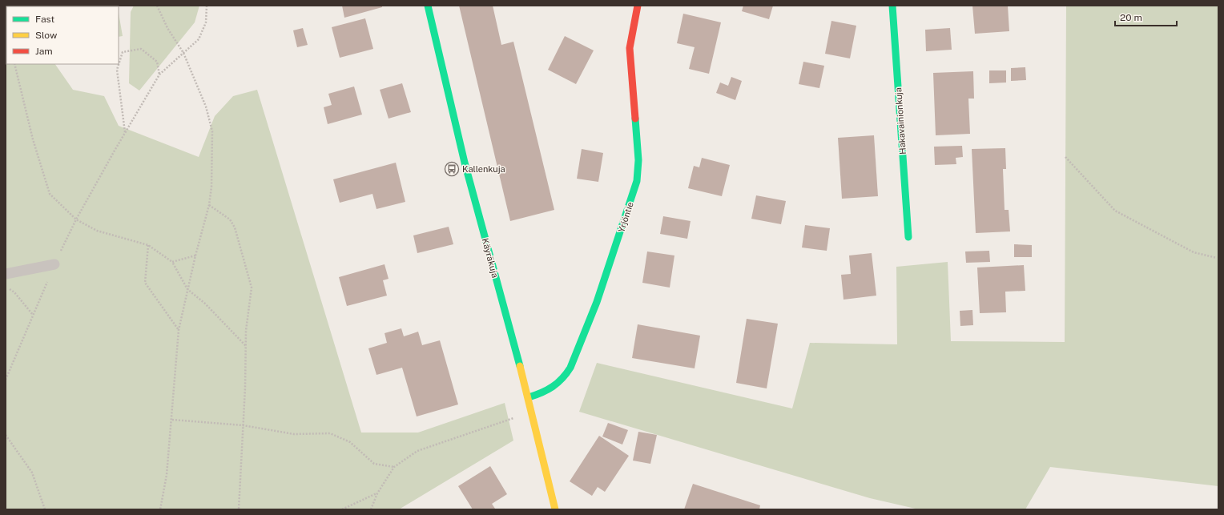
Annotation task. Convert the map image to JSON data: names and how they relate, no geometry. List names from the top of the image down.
{
  "streets": {
    "street": ["Hakavainionkuja", "Yrjöntie", "Käyräkuja"]
  },
  "crossings": [
    ["Yrjöntie", "Käyräkuja"]
  ],
  "places": {
    "bus stop": ["Kallenkuja"]
  },
  "legend": ["Fast", "Slow", "Jam"],
  "scale_bar": "20 m"
}
